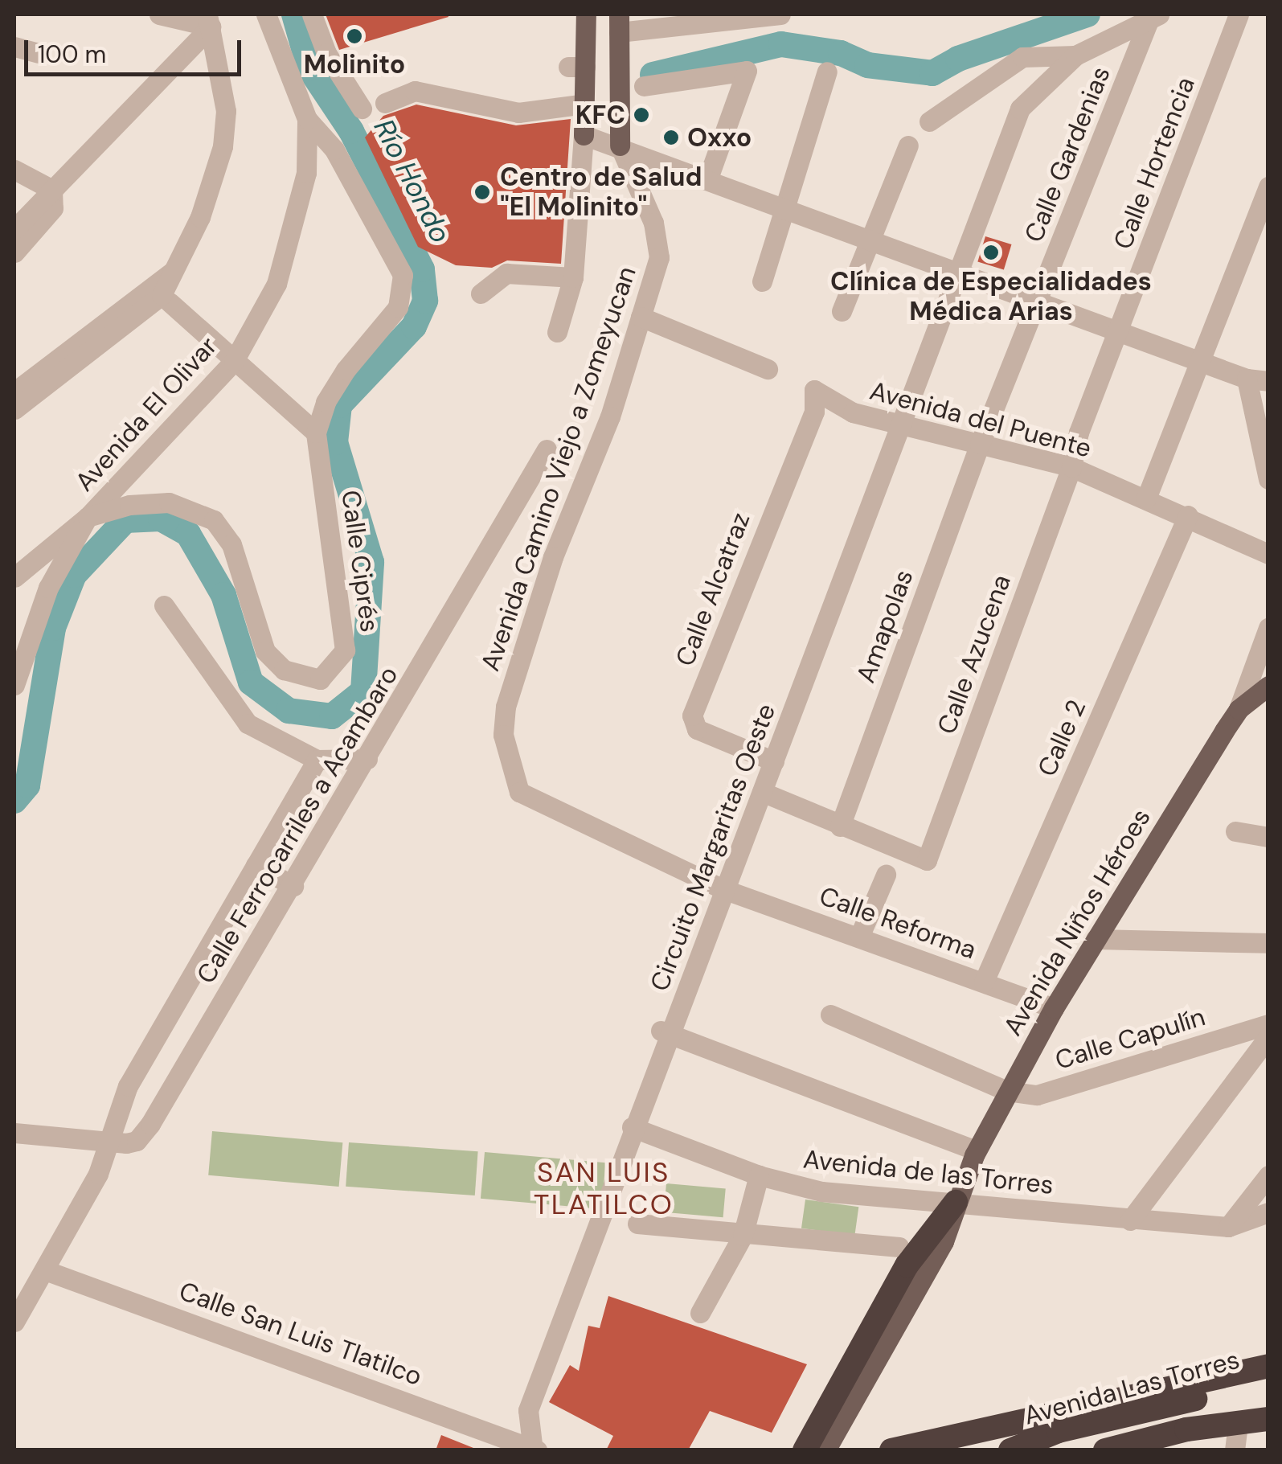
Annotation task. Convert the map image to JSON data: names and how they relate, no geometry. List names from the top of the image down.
{
  "streets": {
    "highway": ["Avenida Las Torres"],
    "main road": ["Avenida Niños Héroes"],
    "street": [
      "Calle Gardenias",
      "Calle Hortencia",
      "Avenida El Olivar",
      "Avenida del Puente",
      "Avenida Camino Viejo a Zomeyucan",
      "Calle Ciprés",
      "Calle Alcatraz",
      "Amapolas",
      "Calle Azucena",
      "Calle 2",
      "Calle Ferrocarriles a Acambaro",
      "Circuito Margaritas Oeste",
      "Calle Reforma",
      "Calle Capulín",
      "Avenida de las Torres",
      "Calle San Luis Tlatilco"
    ]
  },
  "crossings": [
    ["Calle Gardenias", "Avenida del Puente"],
    ["Calle Gardenias", "Amapolas"],
    ["Calle Hortencia", "Avenida del Puente"],
    ["Calle Hortencia", "Calle Azucena"],
    ["Avenida El Olivar", "Calle Ciprés"],
    ["Avenida del Puente", "Calle Alcatraz"],
    ["Avenida del Puente", "Amapolas"],
    ["Avenida del Puente", "Calle Azucena"],
    ["Avenida del Puente", "Calle 2"],
    ["Avenida del Puente", "Circuito Margaritas Oeste"],
    ["Avenida Camino Viejo a Zomeyucan", "Calle Reforma"],
    ["Calle Alcatraz", "Circuito Margaritas Oeste"],
    ["Amapolas", "Calle Azucena"],
    ["Calle 2", "Calle Reforma"],
    ["Calle Ferrocarriles a Acambaro", "Calle San Luis Tlatilco"],
    ["Circuito Margaritas Oeste", "Calle Reforma"],
    ["Circuito Margaritas Oeste", "Avenida de las Torres"],
    ["Circuito Margaritas Oeste", "Calle San Luis Tlatilco"],
    ["Avenida Niños Héroes", "Calle Reforma"],
    ["Avenida Niños Héroes", "Calle Capulín"],
    ["Avenida Niños Héroes", "Avenida de las Torres"]
  ],
  "districts": ["SAN LUIS TLATILCO"],
  "water": ["Río Hondo"],
  "places": [
    "Molinito",
    "KFC",
    "Oxxo",
    "Centro de Salud \"El Molinito\"",
    "Clínica de Especialidades Médica Arias"
  ],
  "scale_bar": "100 m"
}
